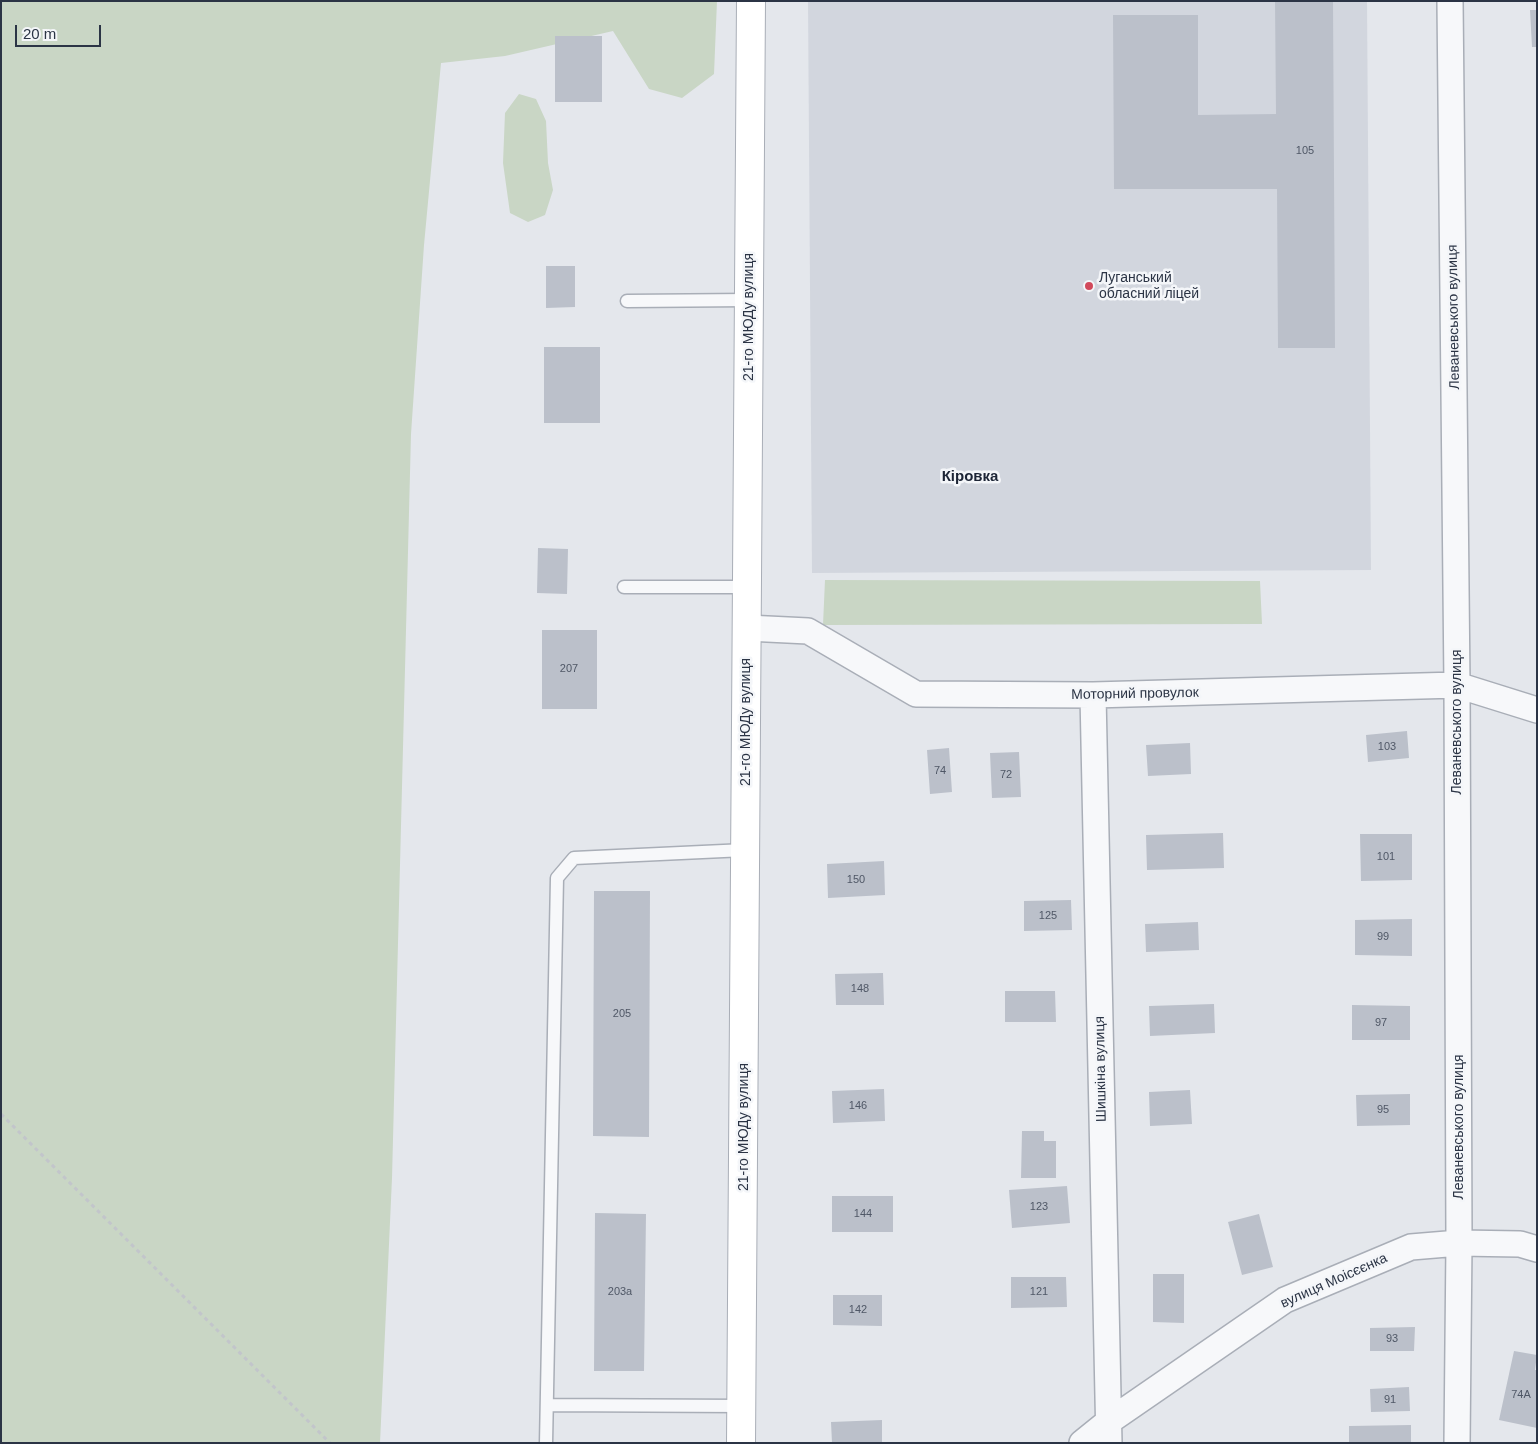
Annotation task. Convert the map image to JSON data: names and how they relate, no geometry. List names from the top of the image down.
{
  "streets": {
    "street": [
      "21-го МЮДу вулиця",
      "Леваневського вулиця",
      "Моторний провулок",
      "Шишкіна вулиця",
      "вулиця Моісєєнка"
    ]
  },
  "crossings": [
    ["21-го МЮДу вулиця", "Моторний провулок"],
    ["Леваневського вулиця", "Моторний провулок"],
    ["Леваневського вулиця", "вулиця Моісєєнка"],
    ["Моторний провулок", "Шишкіна вулиця"],
    ["Шишкіна вулиця", "вулиця Моісєєнка"]
  ],
  "districts": ["Кіровка"],
  "places": ["Луганський обласний ліцей"],
  "house_numbers": [
    "105",
    "207",
    "103",
    "74",
    "72",
    "101",
    "150",
    "125",
    "99",
    "148",
    "205",
    "97",
    "146",
    "95",
    "123",
    "144",
    "203а",
    "121",
    "142",
    "93",
    "74А",
    "91"
  ],
  "scale_bar": "20 m"
}
